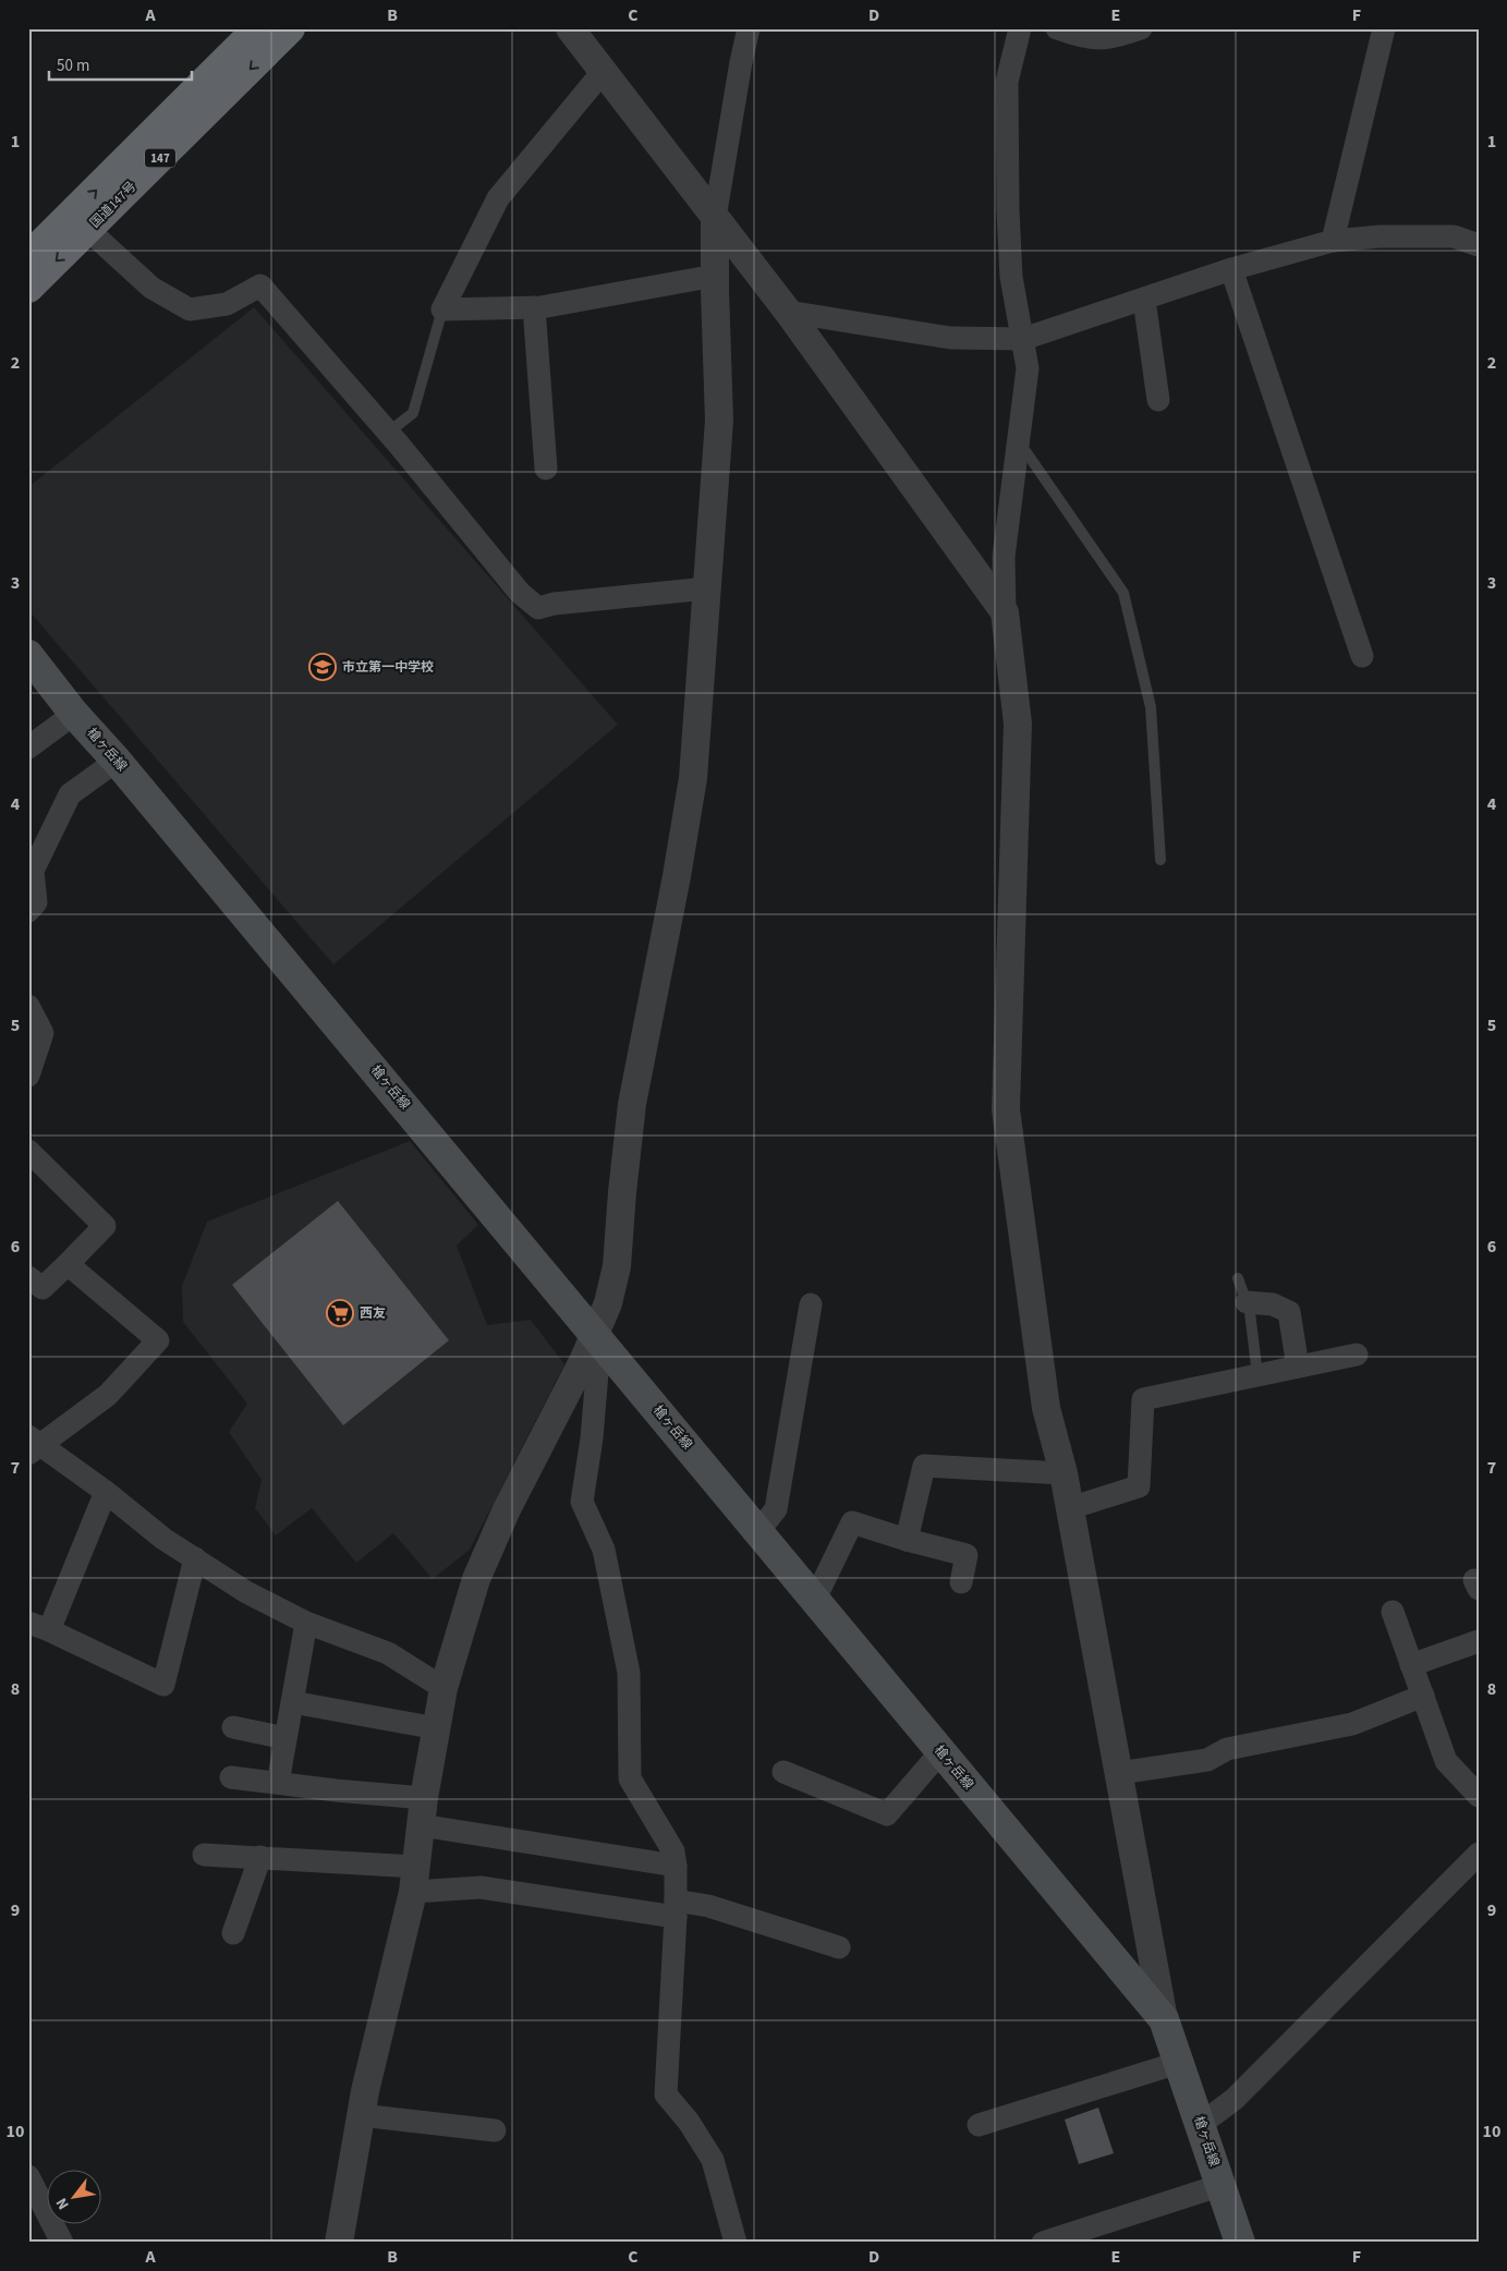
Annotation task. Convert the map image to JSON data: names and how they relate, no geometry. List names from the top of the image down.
{
  "streets": {
    "highway": ["147", "国道147号"],
    "main road": ["槍ヶ岳線"]
  },
  "places": {
    "school or university": ["市立第一中学校"],
    "supermarket": ["西友"]
  },
  "scale_bar": "50 m",
  "north": "bottom left",
  "grid": {
    "columns": [
      "A",
      "B",
      "C",
      "D",
      "E",
      "F"
    ],
    "rows": [
      "1",
      "2",
      "3",
      "4",
      "5",
      "6",
      "7",
      "8",
      "9",
      "10"
    ]
  }
}
